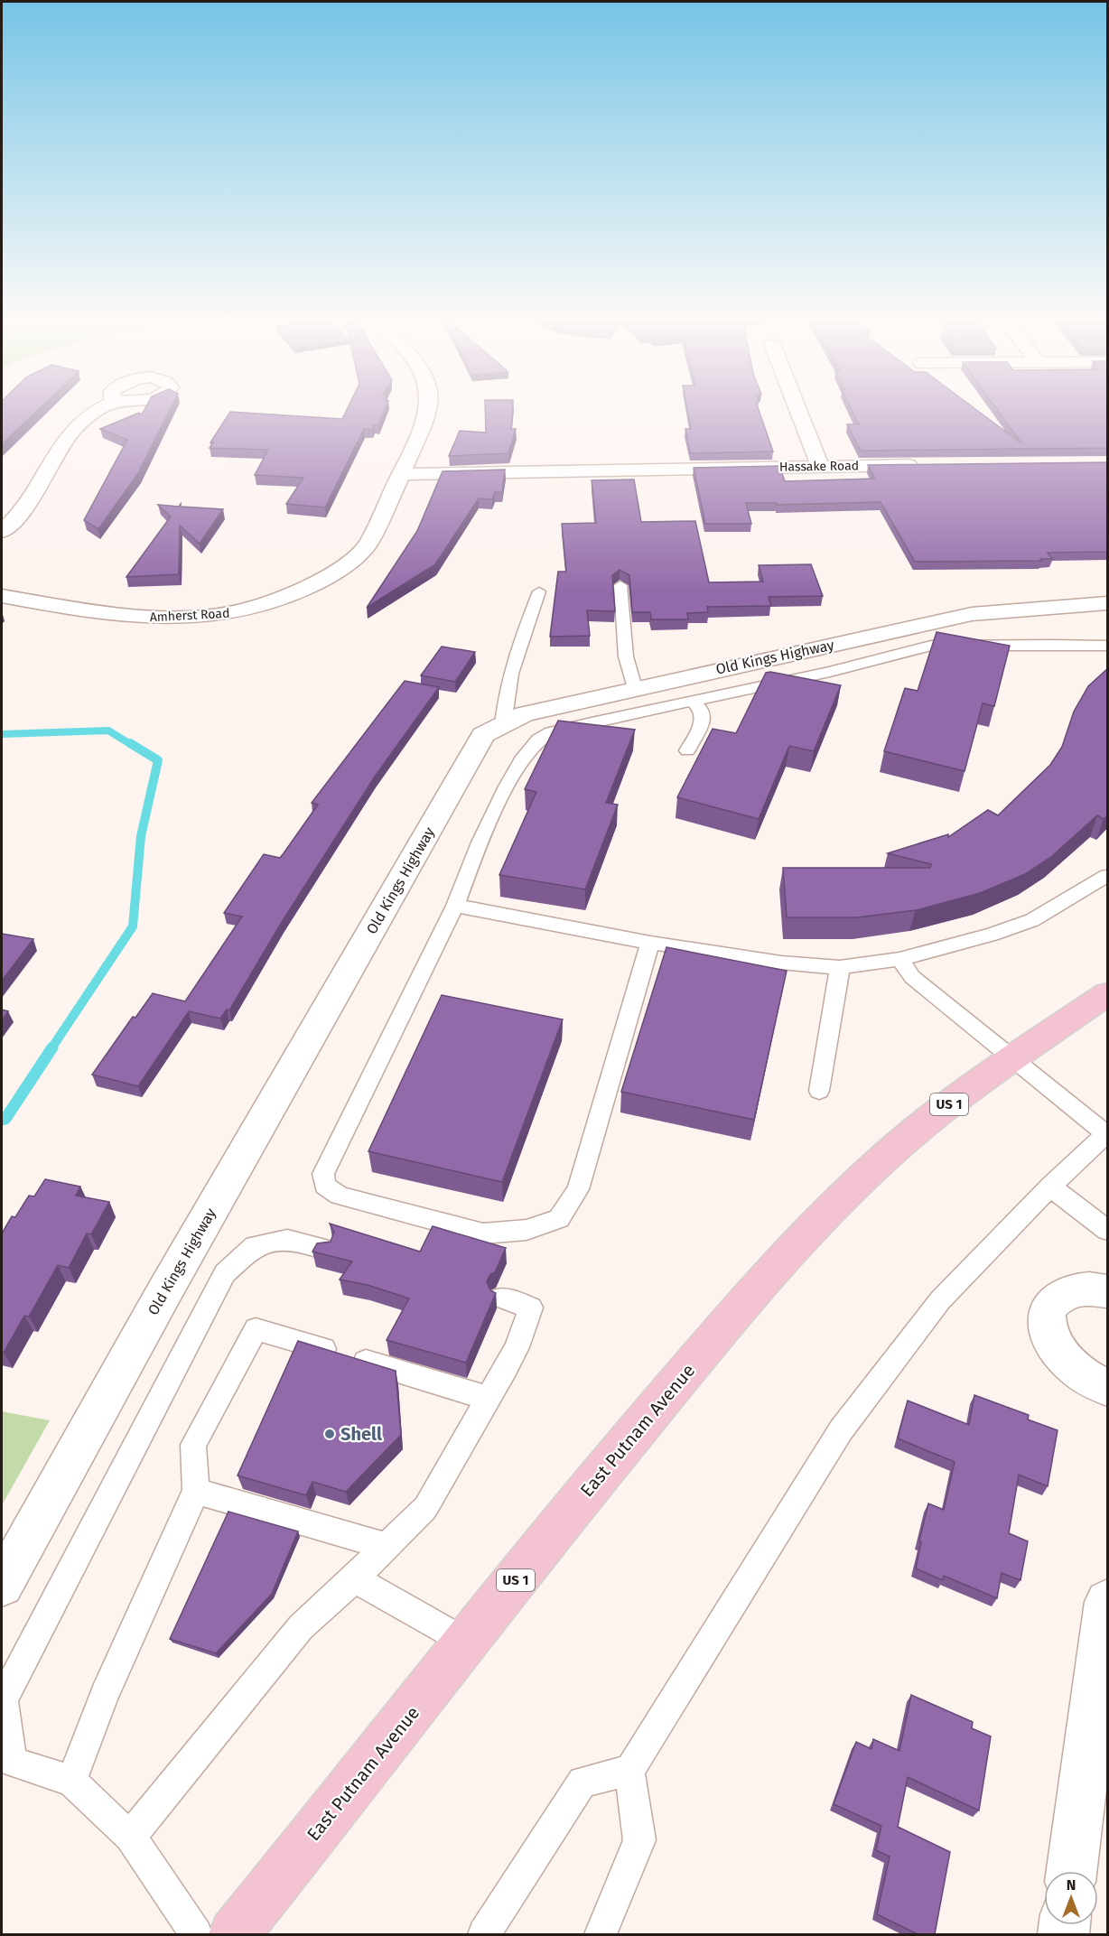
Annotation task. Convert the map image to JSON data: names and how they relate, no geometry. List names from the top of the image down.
{
  "streets": {
    "main road": ["US 1", "East Putnam Avenue"],
    "street": ["Hassake Road", "Amherst Road", "Old Kings Highway"]
  },
  "crossings": [
    ["Hassake Road", "Amherst Road"]
  ],
  "places": ["Shell"],
  "north": "top"
}
